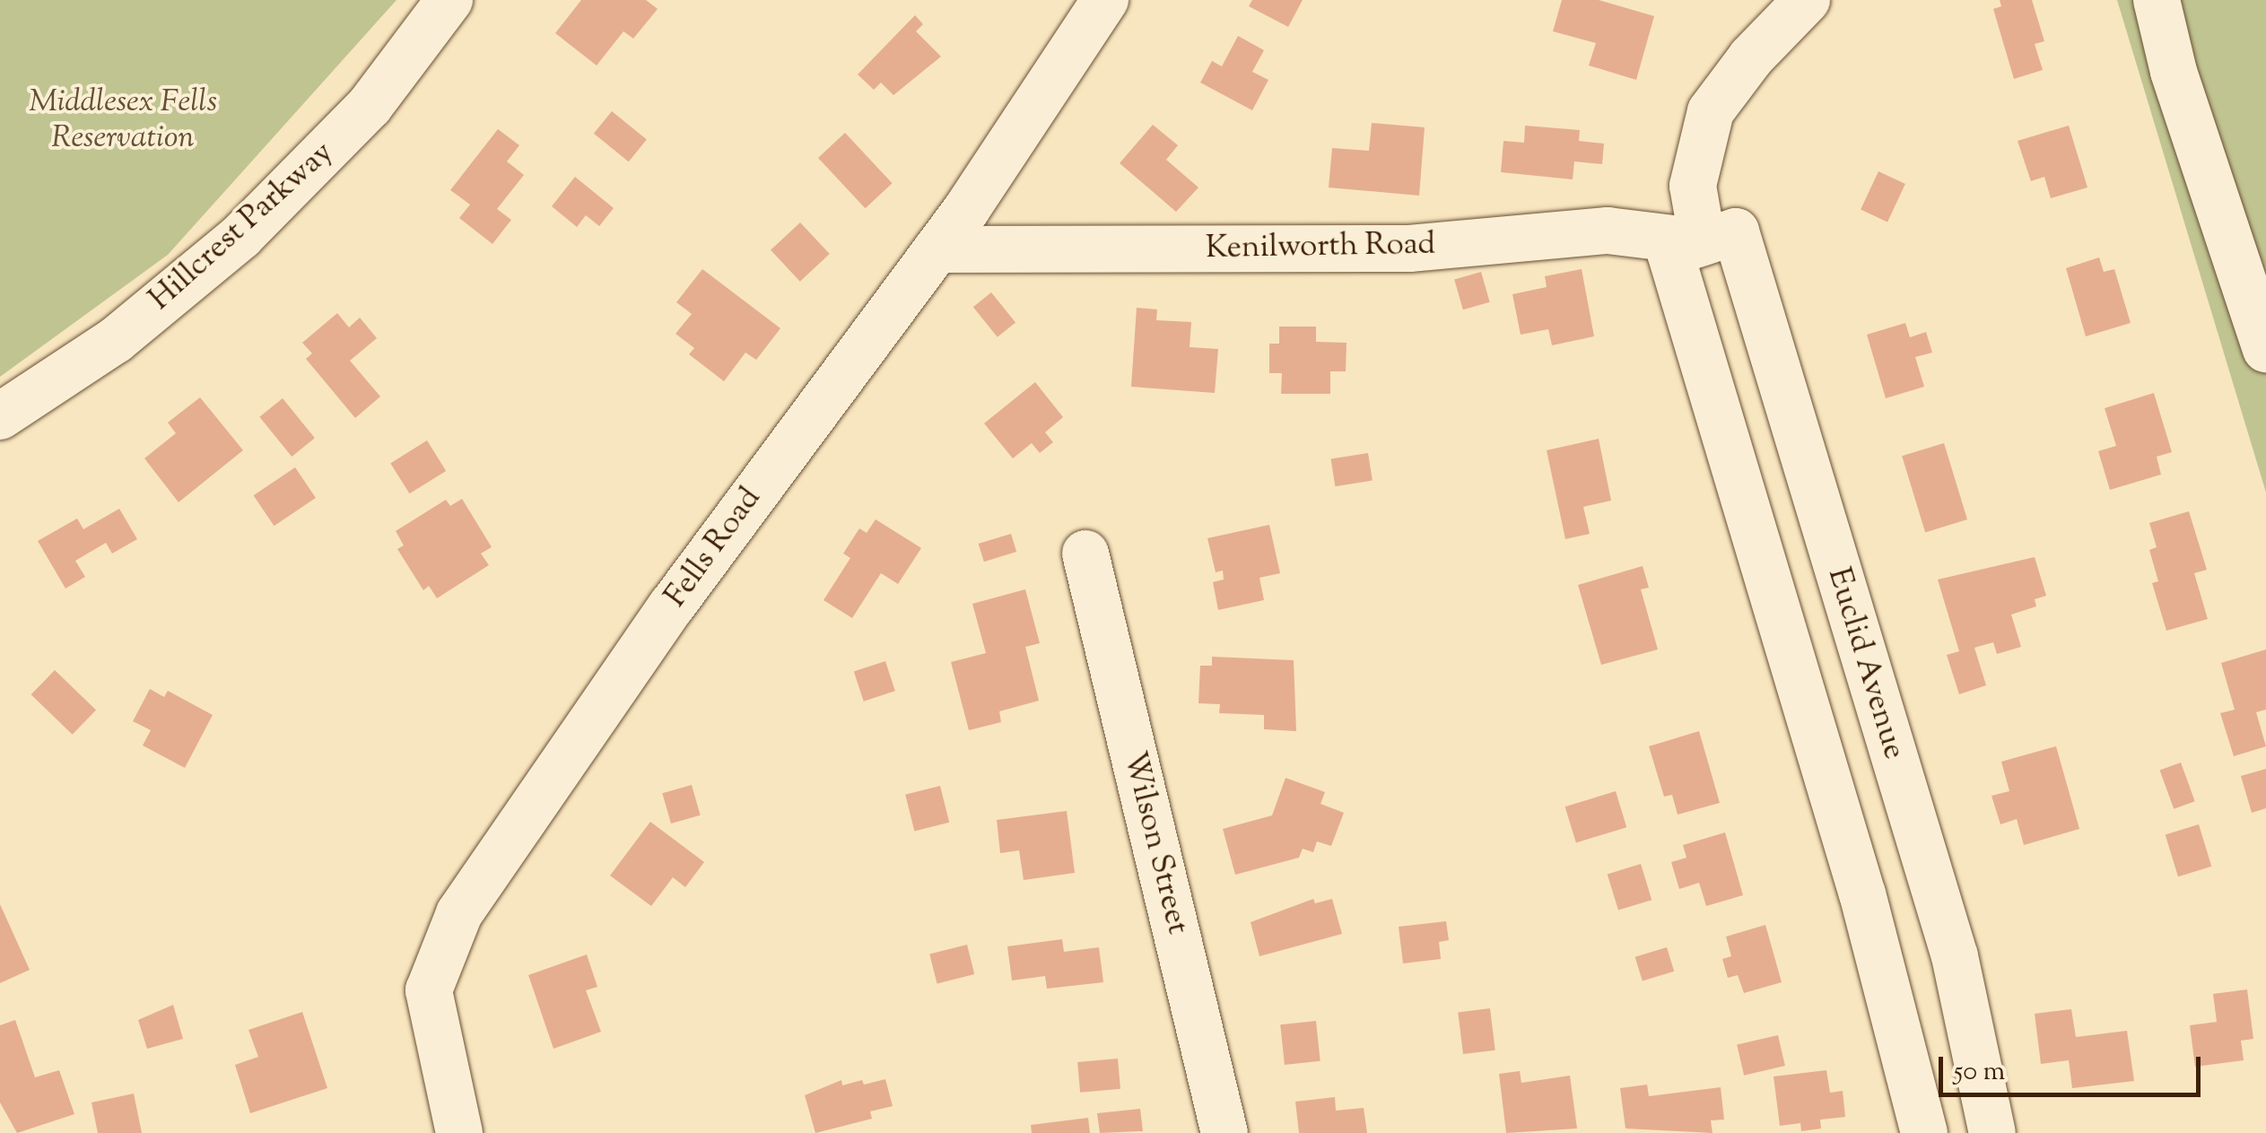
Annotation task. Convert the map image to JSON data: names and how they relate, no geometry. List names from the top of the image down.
{
  "streets": {
    "street": [
      "Hillcrest Parkway",
      "Kenilworth Road",
      "Fells Road",
      "Euclid Avenue",
      "Wilson Street"
    ]
  },
  "crossings": [
    ["Kenilworth Road", "Fells Road"],
    ["Kenilworth Road", "Euclid Avenue"]
  ],
  "parks": ["Middlesex Fells Reservation"],
  "scale_bar": "50 m"
}
